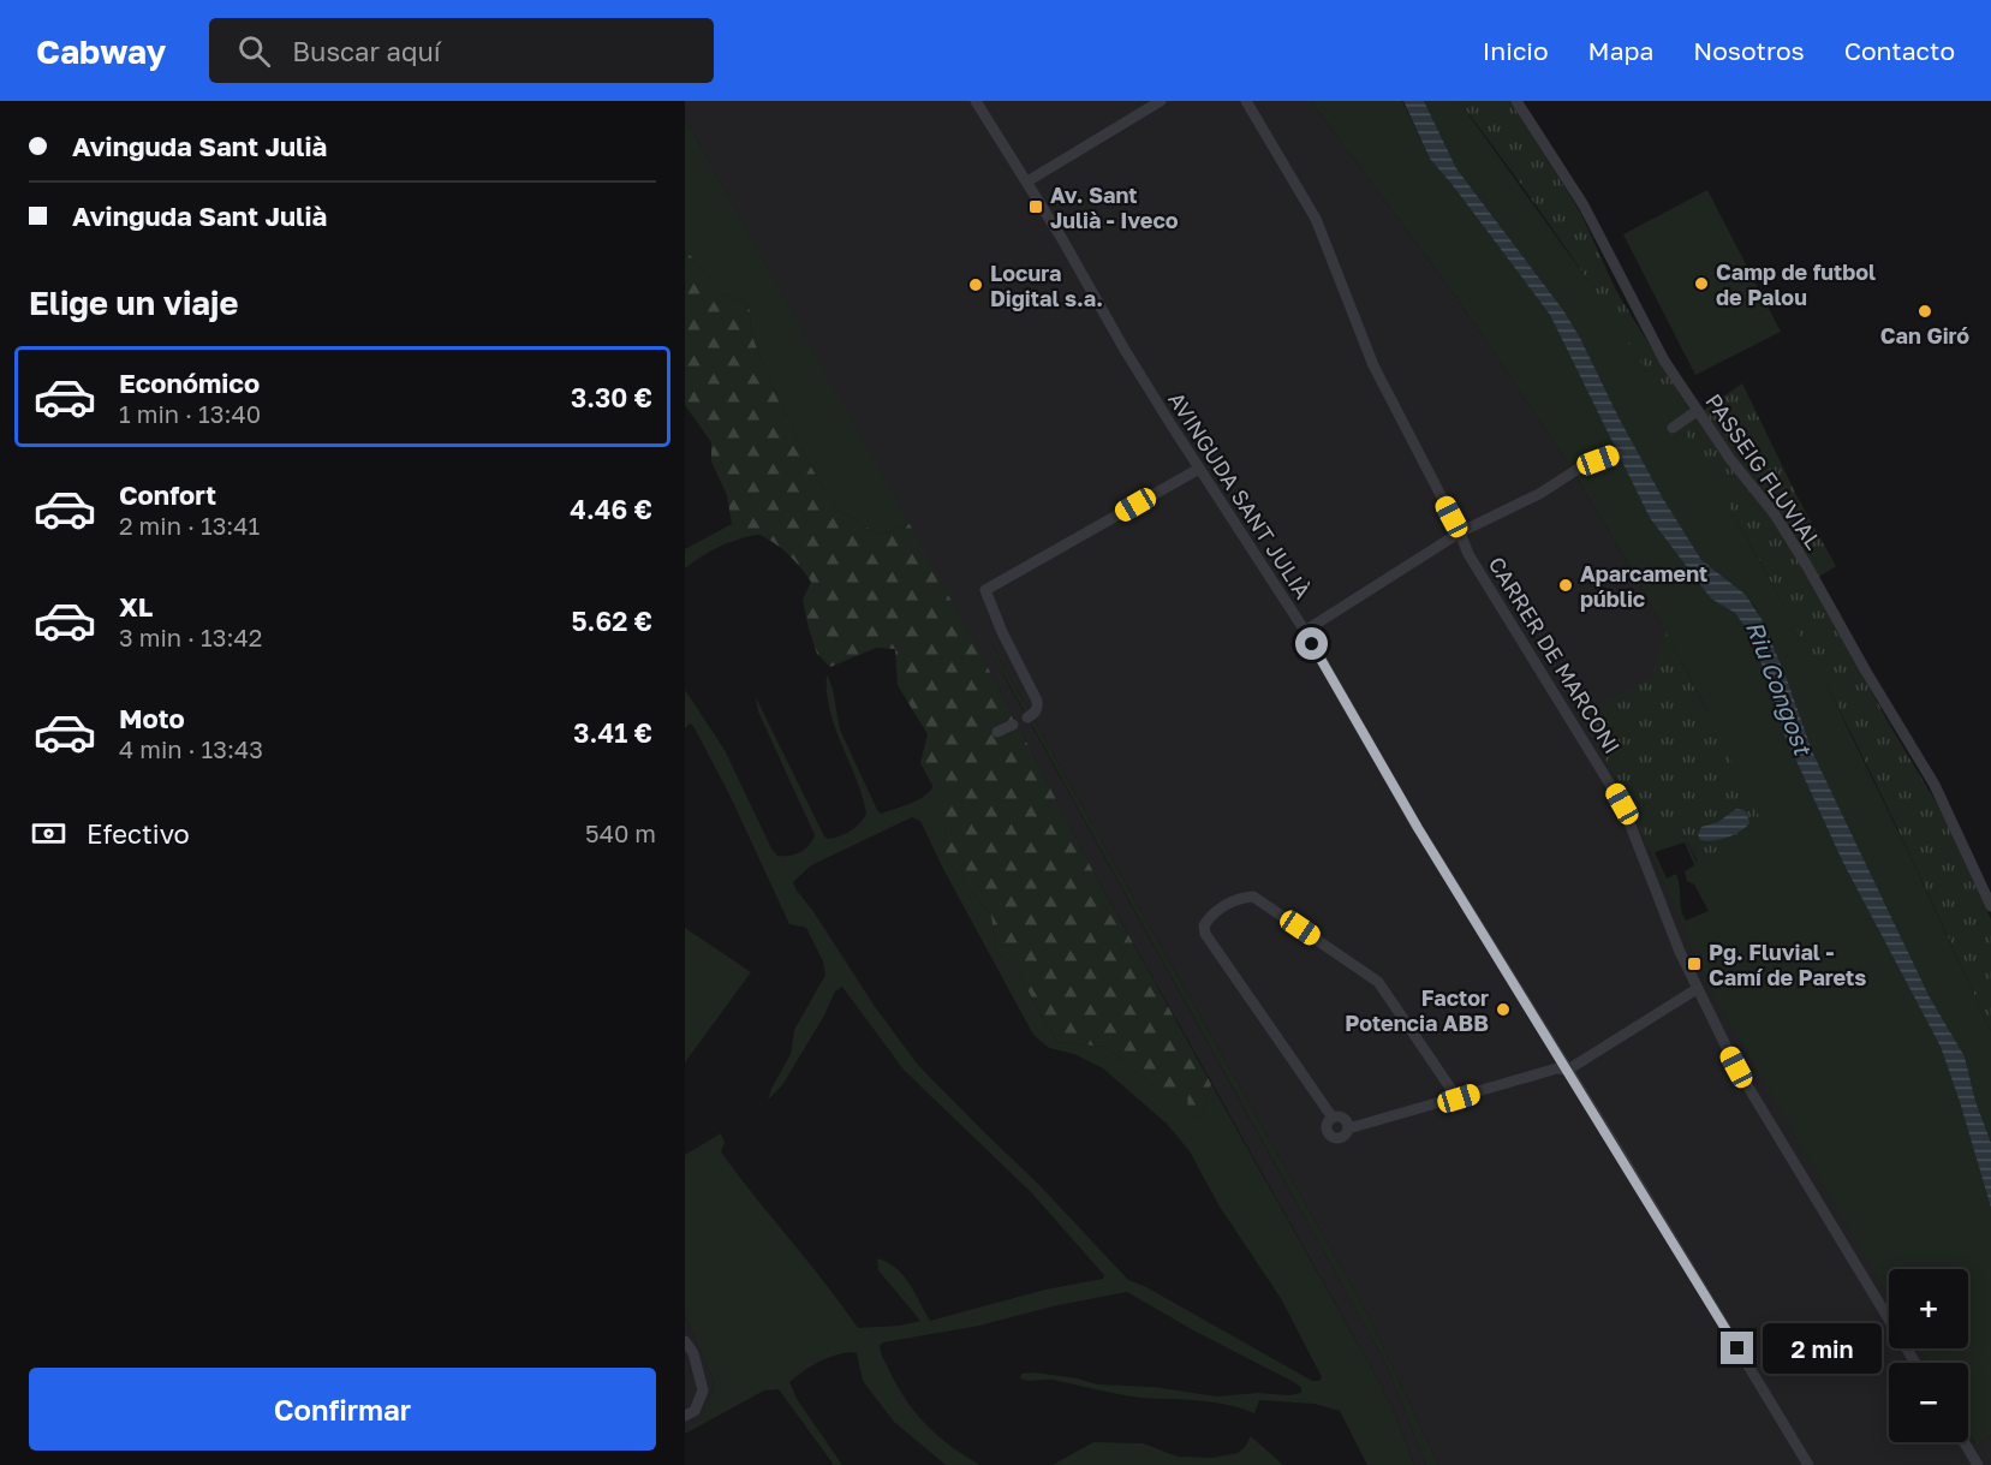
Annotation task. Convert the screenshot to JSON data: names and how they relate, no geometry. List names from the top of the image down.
{
  "streets": {
    "street": ["PASSEIG FLUVIAL", "AVINGUDA SANT JULIÀ", "CARRER DE MARCONI"]
  },
  "water": ["Riu Congost"],
  "places": {
    "transit": ["Av. Sant Julià - Iveco", "Pg. Fluvial - Camí de Parets"],
    "other": [
      "Camp de futbol de Palou",
      "Locura Digital s.a.",
      "Can Giró",
      "Aparcament públic",
      "Factor Potencia ABB"
    ]
  },
  "page": {
    "header": "Cabway",
    "search": "Buscar aquí",
    "nav": [
      "Inicio",
      "Mapa",
      "Nosotros",
      "Contacto"
    ],
    "banner": ["Avinguda Sant Julià", "Avinguda Sant Julià"],
    "heading": "Elige un viaje",
    "list": [
      {
        "name": "Económico",
        "note": "1 min · 13:40",
        "value": "3.30 €"
      },
      {
        "name": "Confort",
        "note": "2 min · 13:41",
        "value": "4.46 €"
      },
      {
        "name": "XL",
        "note": "3 min · 13:42",
        "value": "5.62 €"
      },
      {
        "name": "Moto",
        "note": "4 min · 13:43",
        "value": "3.41 €"
      }
    ],
    "pay": ["Efectivo", "540 m"],
    "map_buttons": ["+", "−"],
    "bubble": "2 min",
    "buttons": "Confirmar"
  }
}
